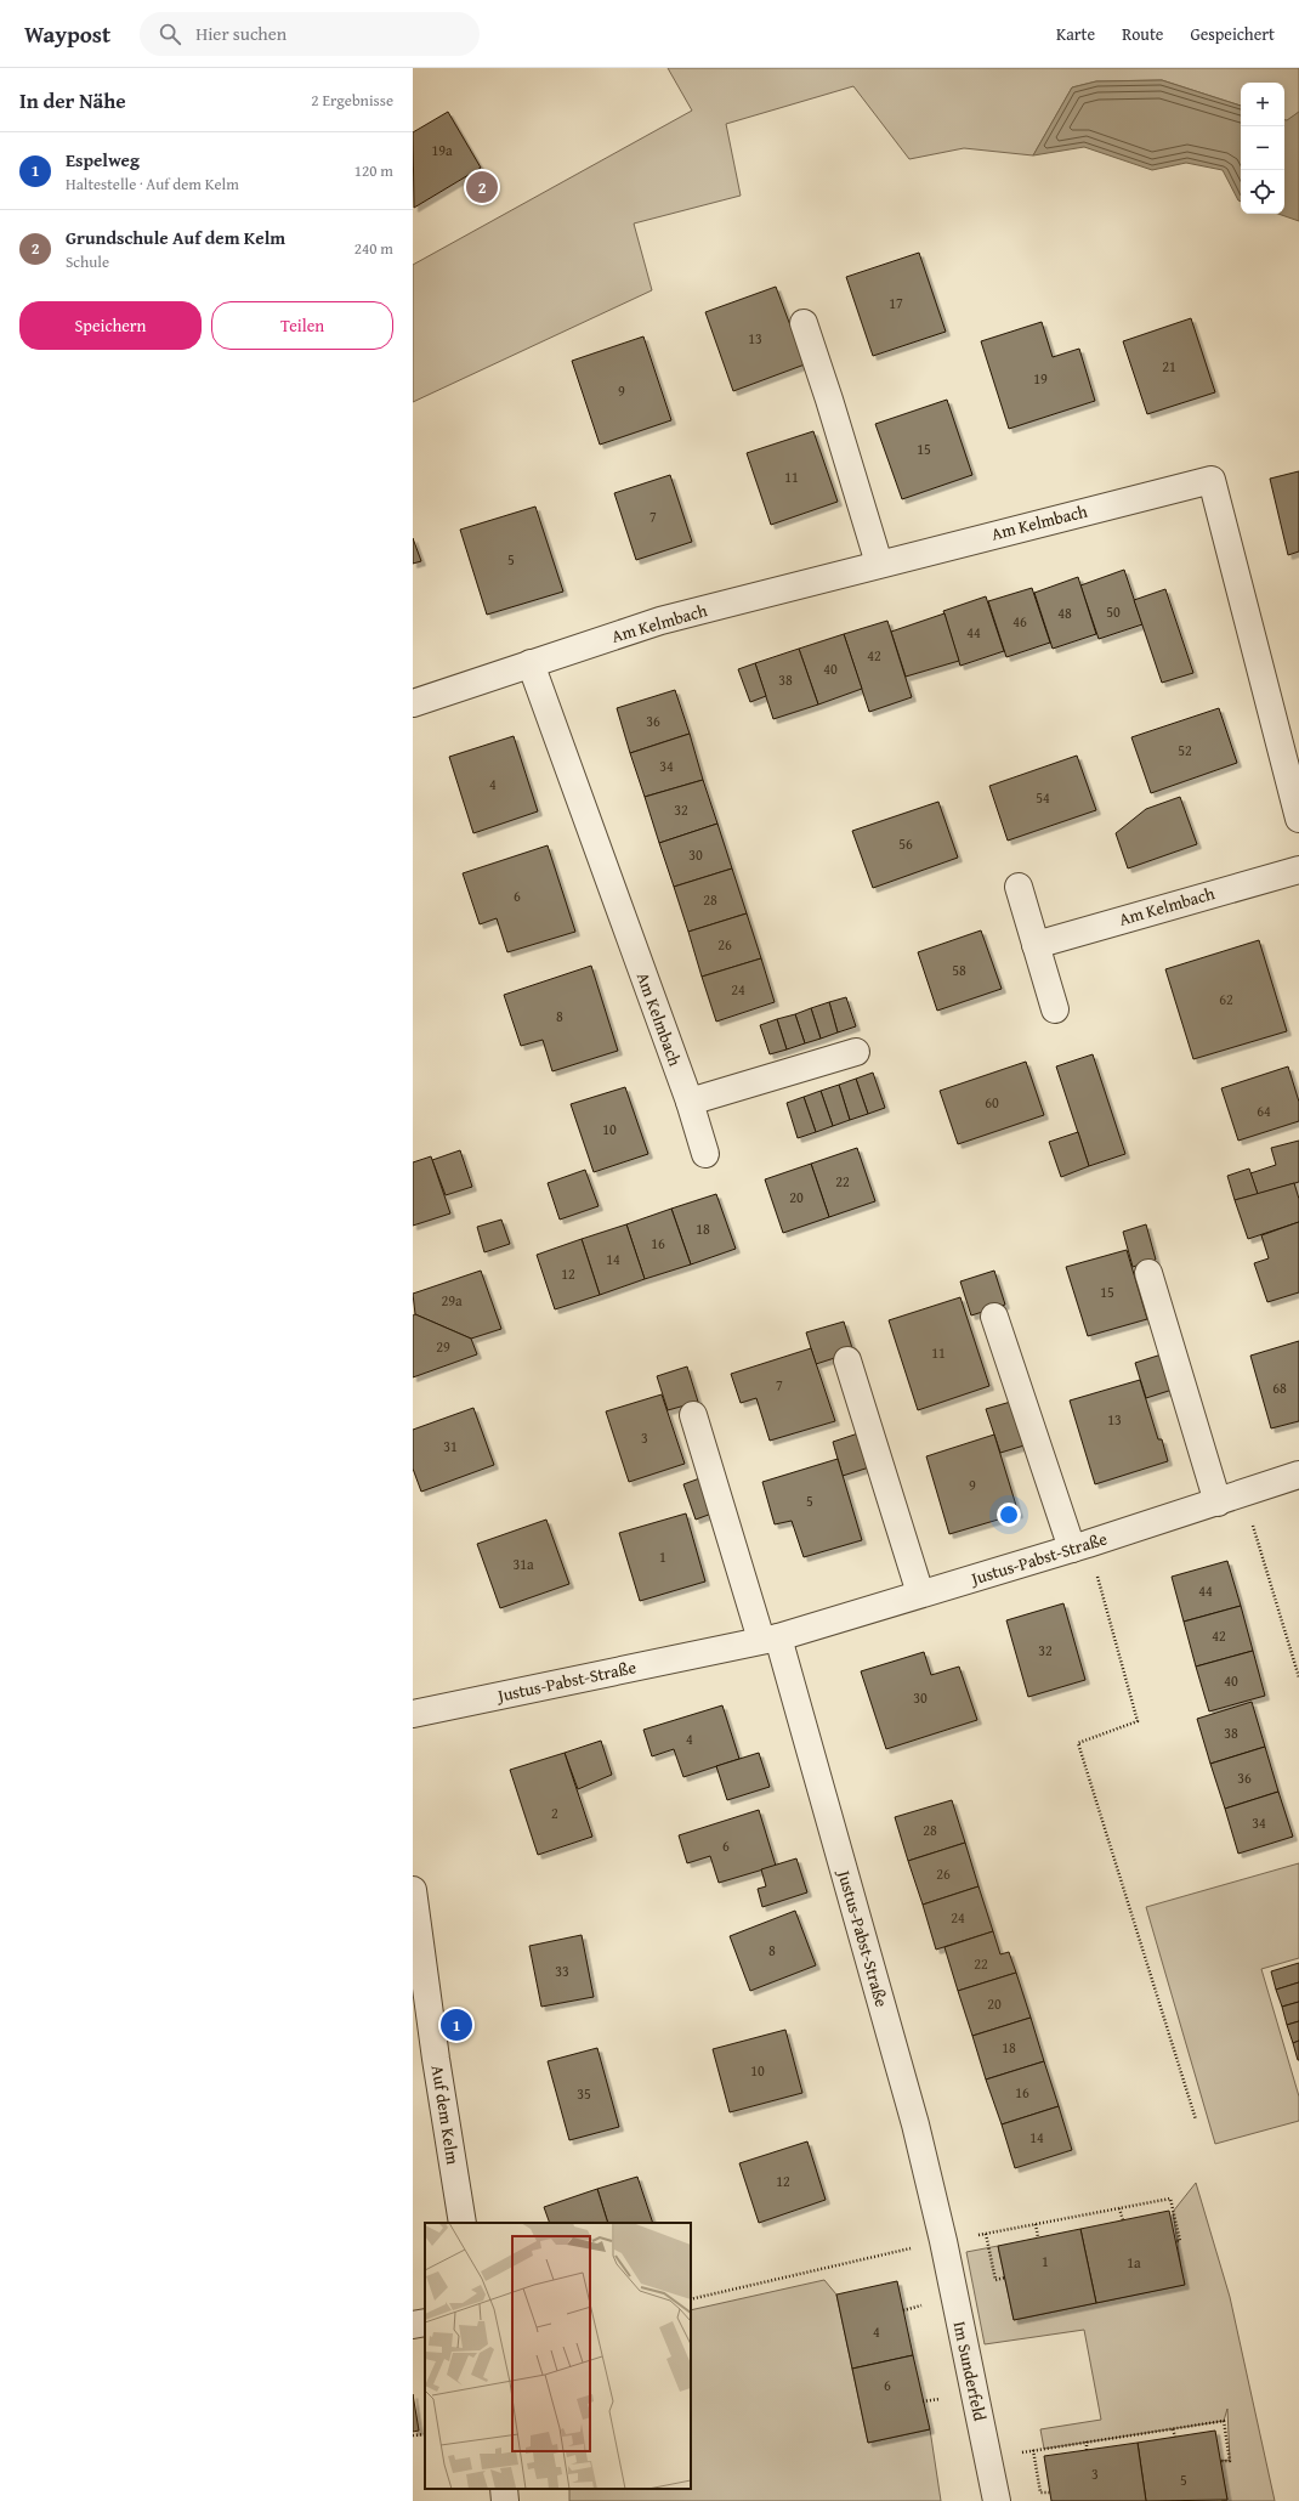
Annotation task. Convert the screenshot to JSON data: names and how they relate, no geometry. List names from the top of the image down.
{
  "streets": {
    "street": [
      "Am Kelmbach",
      "Justus-Pabst-Straße",
      "Auf dem Kelm",
      "Im Sunderfeld"
    ]
  },
  "crossings": [
    ["Justus-Pabst-Straße", "Im Sunderfeld"]
  ],
  "house_numbers": [
    "19a",
    "17",
    "13",
    "21",
    "19",
    "9",
    "15",
    "11",
    "7",
    "5",
    "50",
    "48",
    "46",
    "44",
    "42",
    "40",
    "38",
    "36",
    "52",
    "34",
    "4",
    "54",
    "32",
    "56",
    "30",
    "6",
    "28",
    "26",
    "58",
    "24",
    "62",
    "8",
    "60",
    "64",
    "10",
    "22",
    "20",
    "18",
    "16",
    "14",
    "12",
    "15",
    "29a",
    "29",
    "11",
    "7",
    "68",
    "13",
    "3",
    "31",
    "9",
    "5",
    "1",
    "31a",
    "44",
    "42",
    "32",
    "40",
    "30",
    "38",
    "4",
    "36",
    "2",
    "34",
    "28",
    "6",
    "26",
    "24",
    "8",
    "22",
    "33",
    "20",
    "18",
    "10",
    "16",
    "35",
    "14",
    "12",
    "1",
    "1a",
    "4",
    "6",
    "3",
    "5"
  ],
  "page": {
    "header": "Waypost",
    "search": "Hier suchen",
    "nav": ["Karte", "Route", "Gespeichert"],
    "heading": ["In der Nähe", "2 Ergebnisse"],
    "map_buttons": ["+", "−"],
    "list": [
      {
        "mark": "1",
        "name": "Espelweg",
        "note": "Haltestelle · Auf dem Kelm",
        "value": "120 m"
      },
      {
        "mark": "2",
        "name": "Grundschule Auf dem Kelm",
        "note": "Schule",
        "value": "240 m"
      }
    ],
    "pins": ["2", "1"],
    "buttons": ["Speichern", "Teilen"]
  }
}
